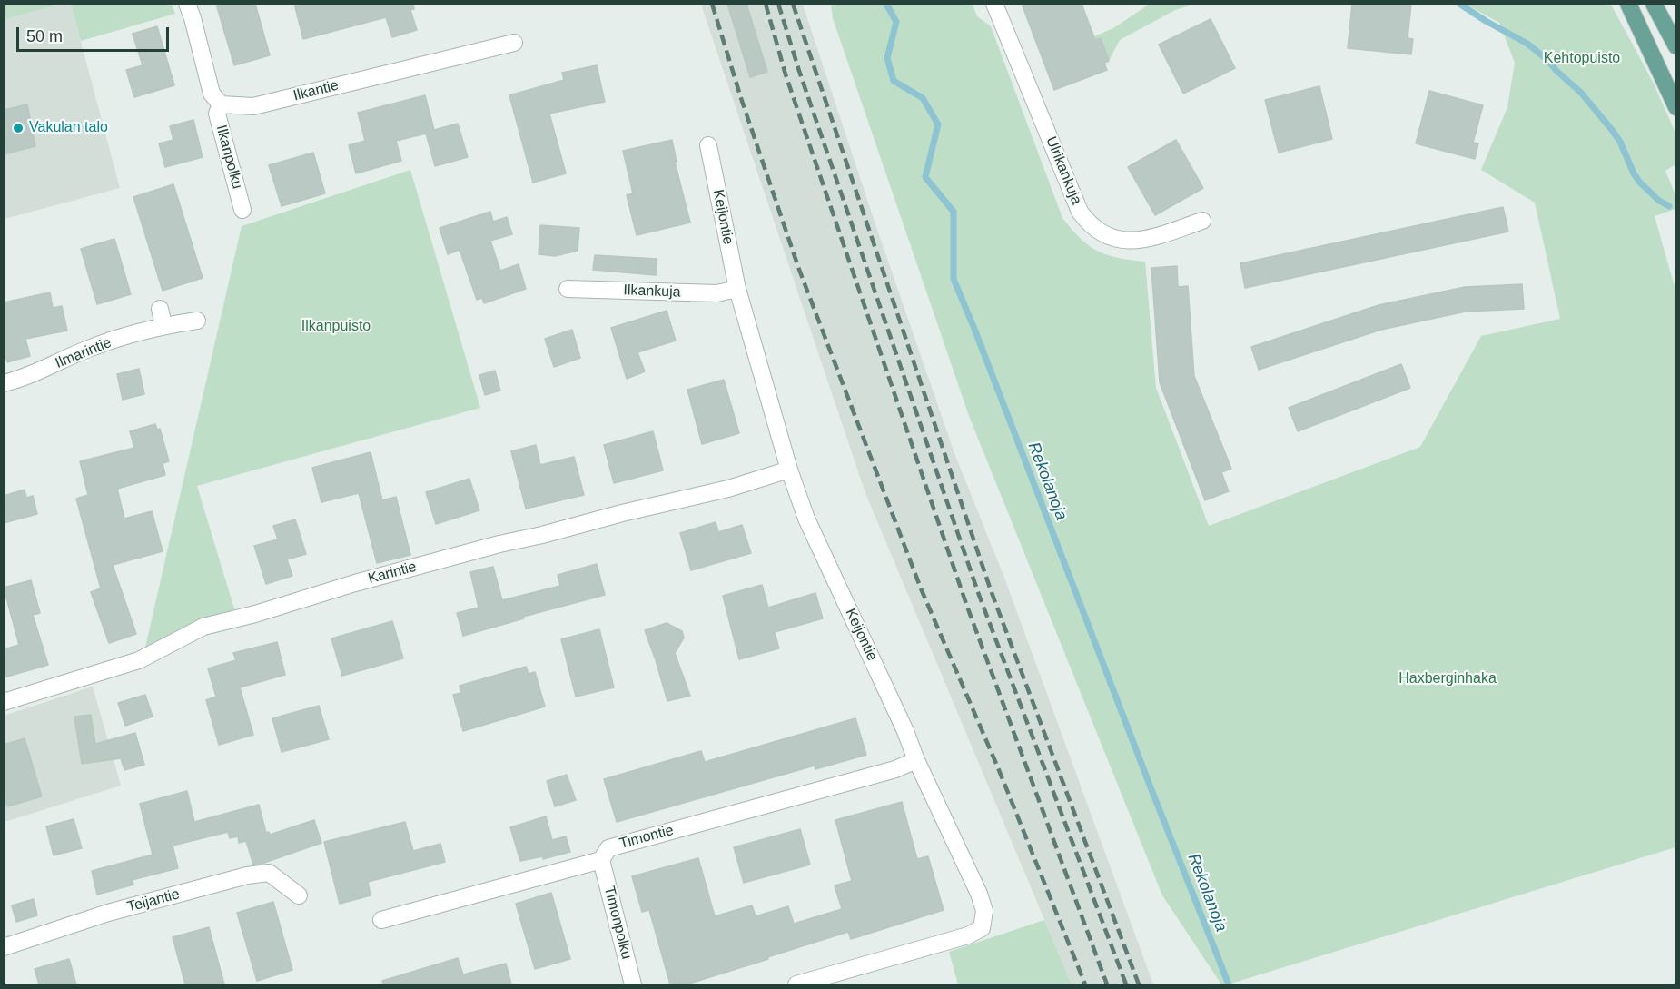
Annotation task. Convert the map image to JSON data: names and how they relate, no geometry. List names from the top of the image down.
{
  "streets": {
    "street": [
      "Ilkantie",
      "Ilkanpolku",
      "Ulrikankuja",
      "Keijontie",
      "Ilkankuja",
      "Ilmarintie",
      "Karintie",
      "Timontie",
      "Teijantie",
      "Timonpolku"
    ]
  },
  "crossings": [
    ["Ilkantie", "Ilkanpolku"],
    ["Keijontie", "Ilkankuja"],
    ["Keijontie", "Karintie"],
    ["Keijontie", "Timontie"],
    ["Timontie", "Timonpolku"]
  ],
  "water": ["Rekolanoja"],
  "parks": ["Kehtopuisto", "Ilkanpuisto", "Haxberginhaka"],
  "places": ["Vakulan talo"],
  "scale_bar": "50 m"
}
